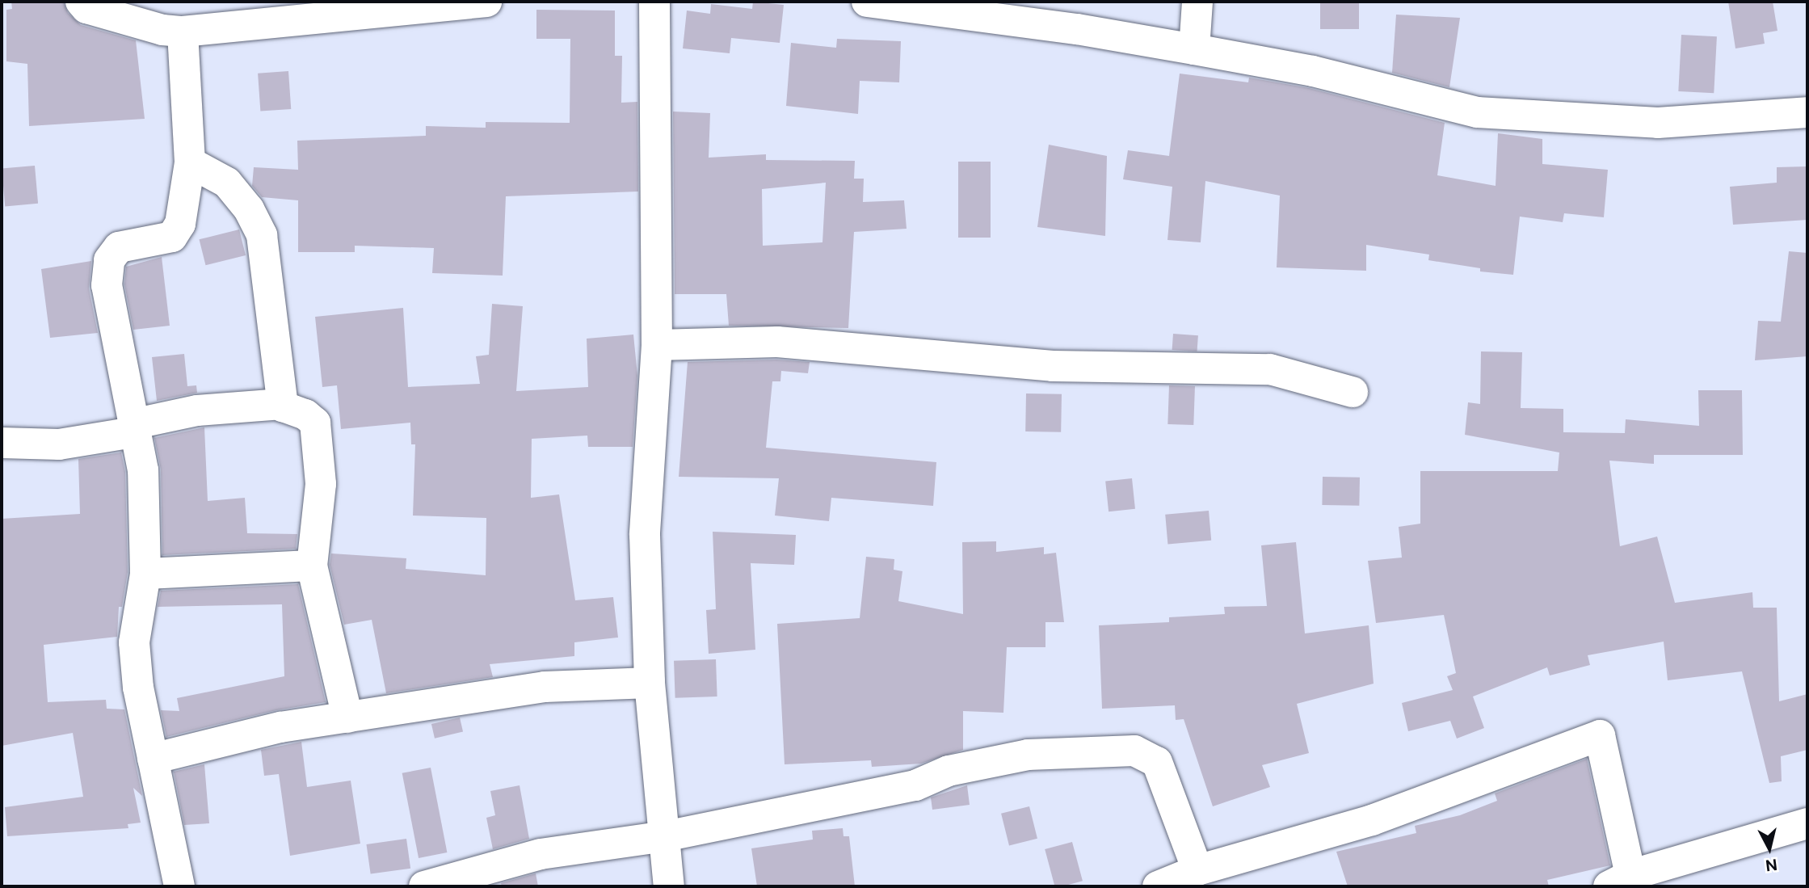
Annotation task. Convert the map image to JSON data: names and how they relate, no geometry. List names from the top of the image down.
{
  "north": "bottom"
}
